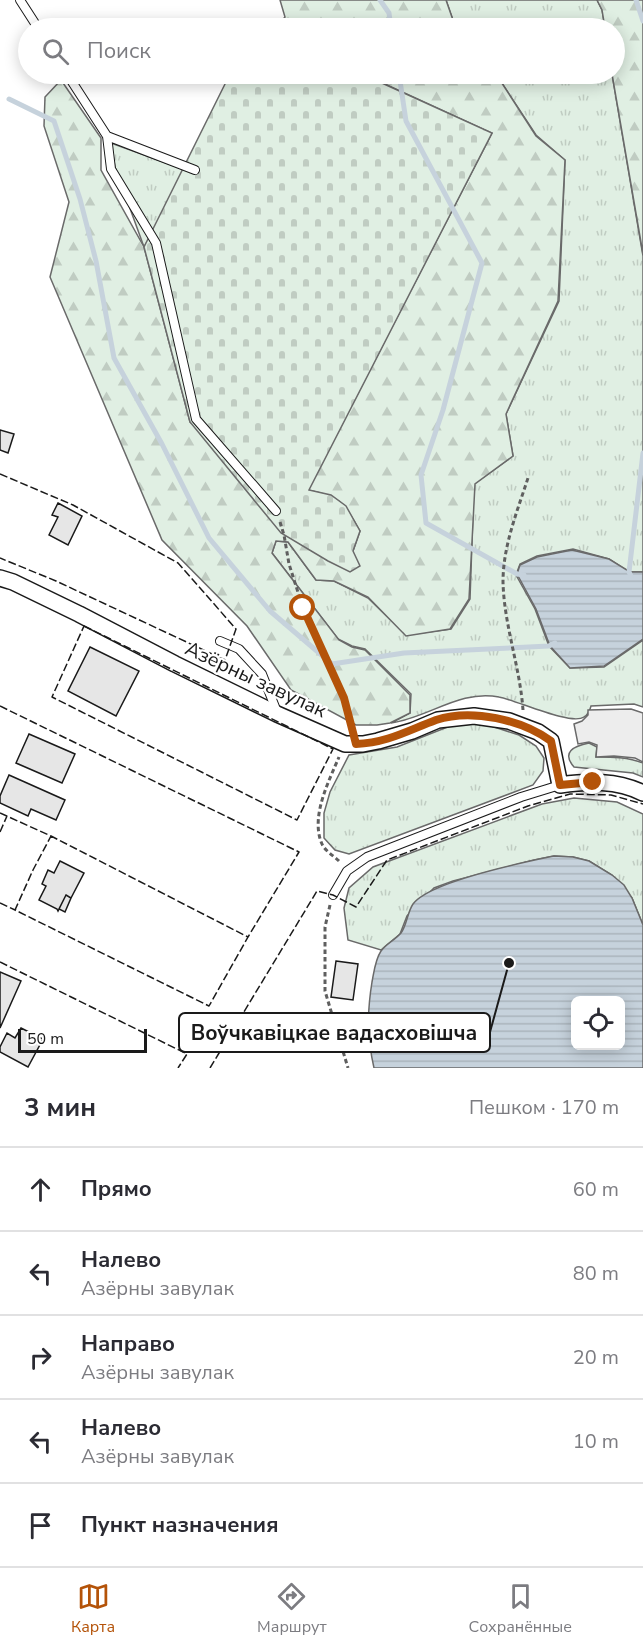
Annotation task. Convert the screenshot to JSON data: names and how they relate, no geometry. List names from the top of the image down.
{
  "streets": {
    "street": ["Азёрны завулак"]
  },
  "places": ["Воўчкавіцкае вадасховішча"],
  "scale_bar": "50 m",
  "page": {
    "search": "Поиск",
    "scale": "50 m",
    "heading": ["3 мин", "Пешком · 170 m"],
    "list": [
      ["Прямо", "60 m"],
      ["Налево", "Азёрны завулак", "80 m"],
      ["Направо", "Азёрны завулак", "20 m"],
      ["Налево", "Азёрны завулак", "10 m"],
      "Пункт назначения"
    ],
    "nav": ["Карта", "Маршрут", "Сохранённые"]
  }
}
